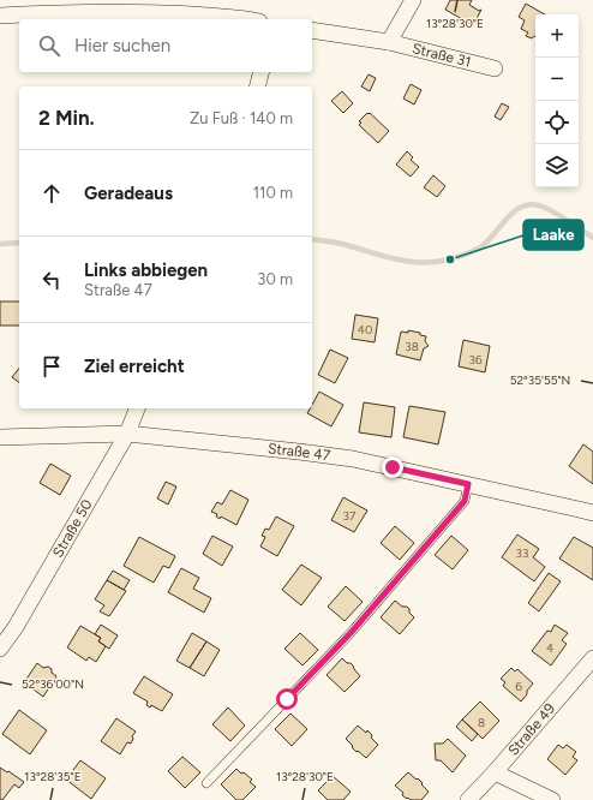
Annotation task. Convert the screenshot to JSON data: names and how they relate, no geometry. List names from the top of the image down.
{
  "streets": {
    "street": [
      "Straße 31",
      "Straße 47",
      "Straße 50",
      "Straße 49"
    ]
  },
  "crossings": [
    ["Straße 47", "Straße 50"]
  ],
  "places": ["Laake"],
  "house_numbers": [
    "40",
    "38",
    "36",
    "37",
    "33",
    "4",
    "6",
    "8"
  ],
  "page": {
    "map_buttons": ["+", "−"],
    "search": "Hier suchen",
    "heading": ["2 Min.", "Zu Fuß · 140 m"],
    "list": [
      ["Geradeaus", "110 m"],
      ["Links abbiegen", "Straße 47", "30 m"],
      "Ziel erreicht"
    ]
  },
  "coordinates": [
    "13°28'30\"E",
    "52°35'55\"N",
    "52°36'00\"N",
    "13°28'35\"E"
  ]
}
